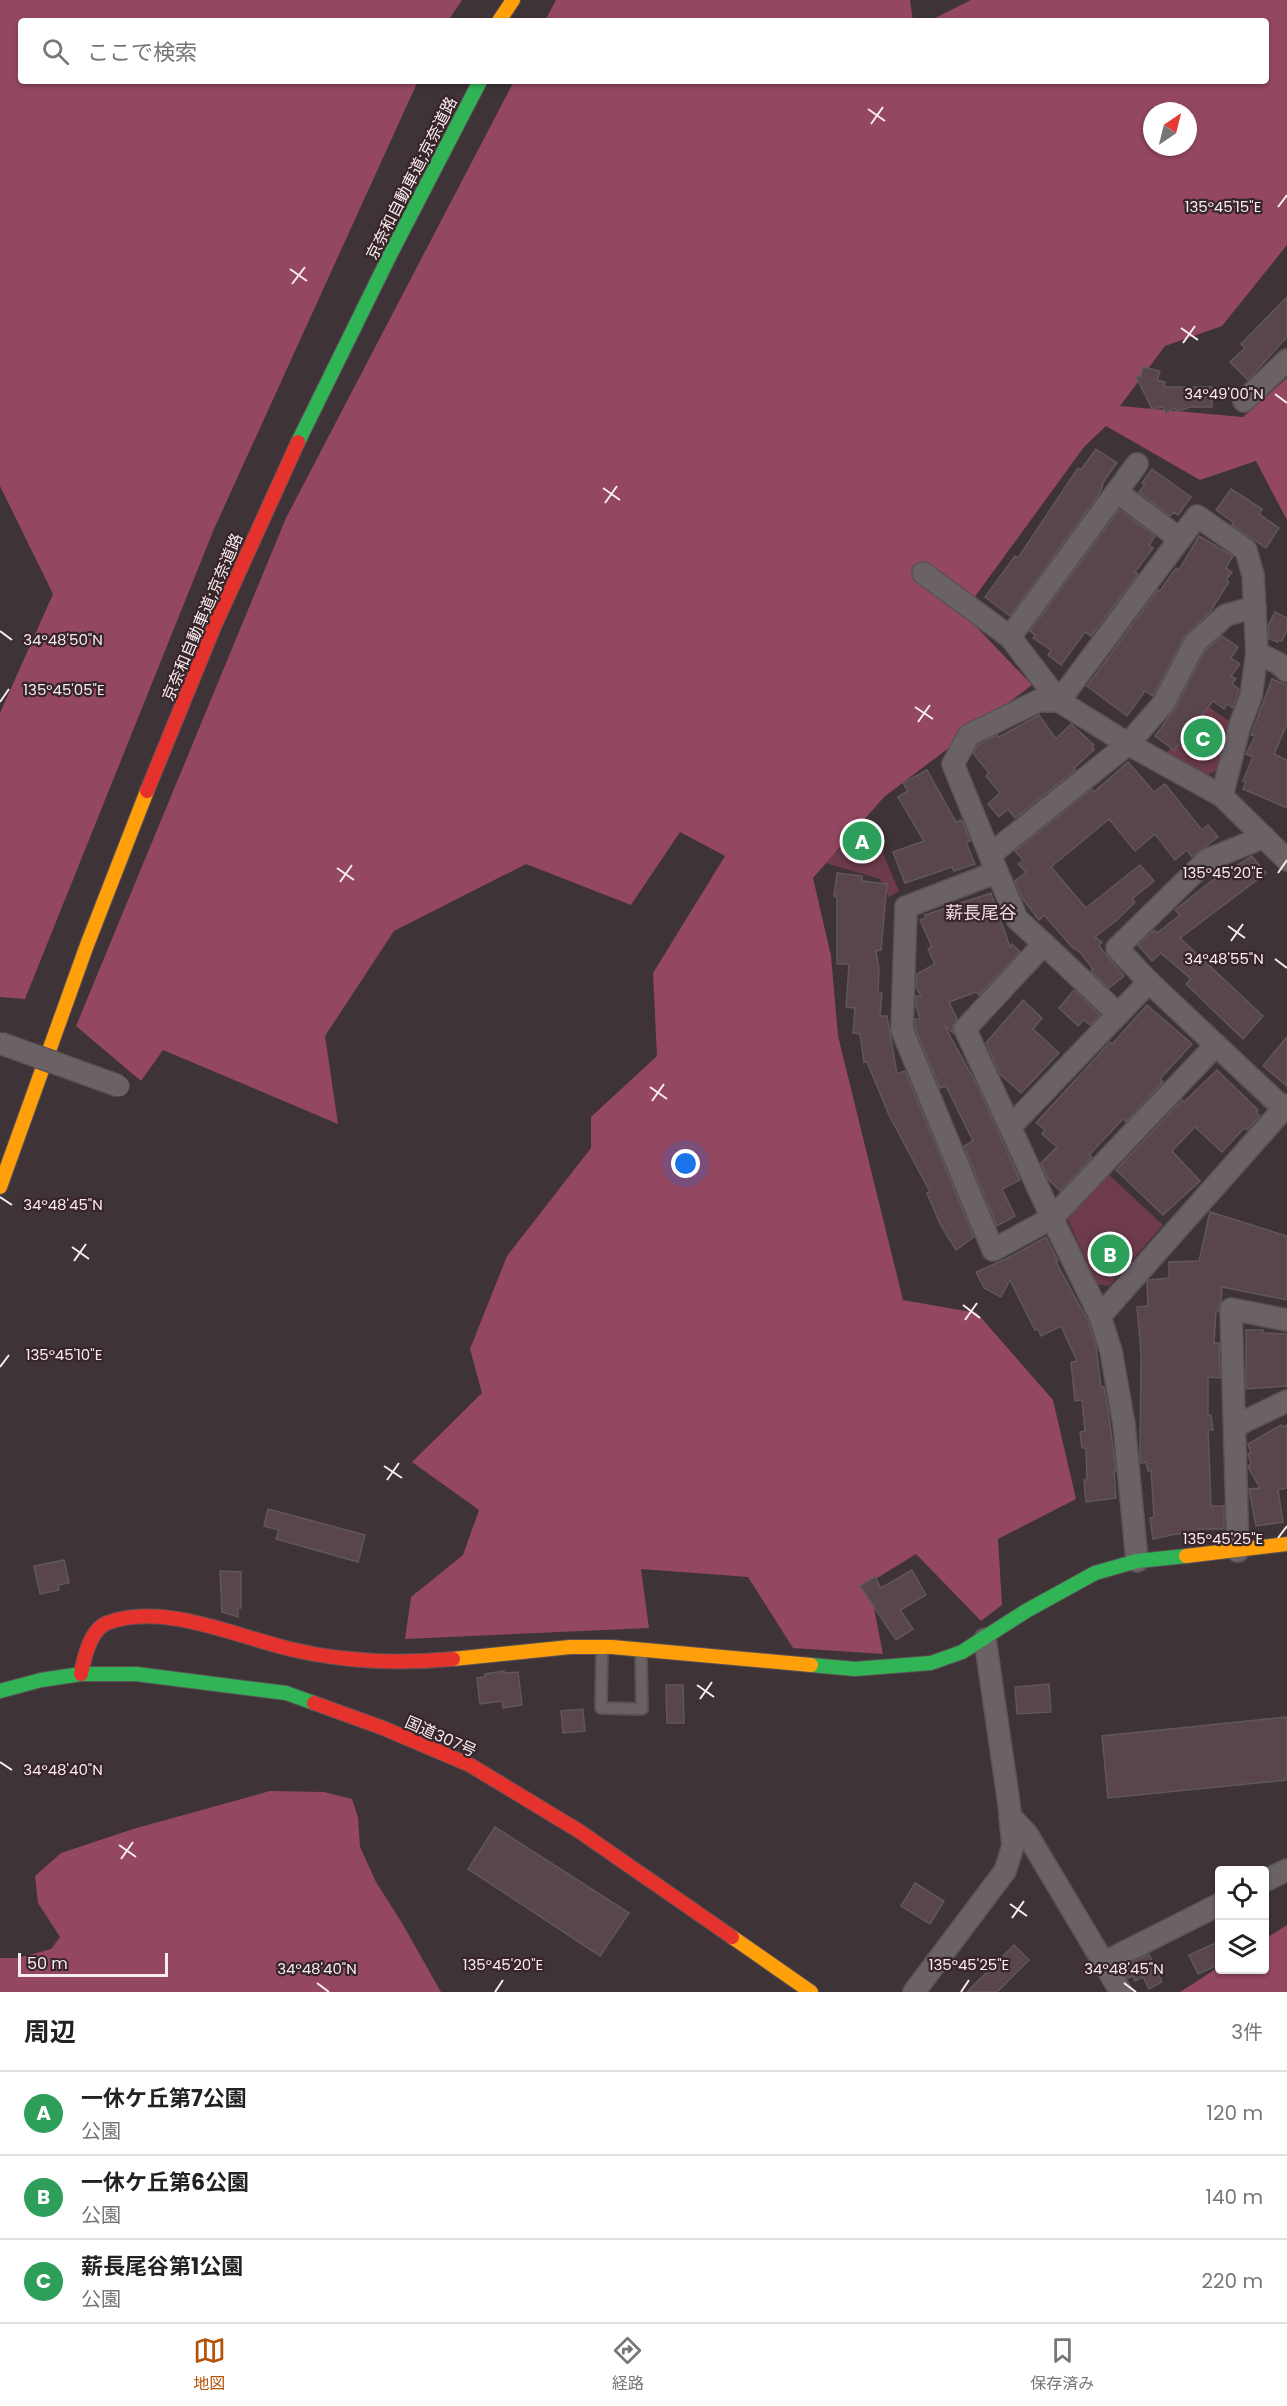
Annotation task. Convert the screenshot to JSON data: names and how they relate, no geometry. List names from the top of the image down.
{
  "streets": {
    "main road": ["京奈和自動車道;京奈道路", "国道307号"]
  },
  "districts": ["薪長尾谷"],
  "scale_bar": "50 m",
  "north": "top right",
  "page": {
    "search": "ここで検索",
    "pins": ["C", "A", "B"],
    "scale": "50 m",
    "heading": ["周辺", "3件"],
    "list": [
      {
        "mark": "A",
        "name": "一休ケ丘第7公園",
        "note": "公園",
        "value": "120 m"
      },
      {
        "mark": "B",
        "name": "一休ケ丘第6公園",
        "note": "公園",
        "value": "140 m"
      },
      {
        "mark": "C",
        "name": "薪長尾谷第1公園",
        "note": "公園",
        "value": "220 m"
      }
    ],
    "nav": ["地図", "経路", "保存済み"]
  },
  "coordinates": [
    "135°45'15\"E",
    "34°49'00\"N",
    "34°48'50\"N",
    "135°45'05\"E",
    "135°45'20\"E",
    "34°48'55\"N",
    "34°48'45\"N",
    "135°45'10\"E",
    "135°45'25\"E",
    "34°48'40\"N"
  ]
}
